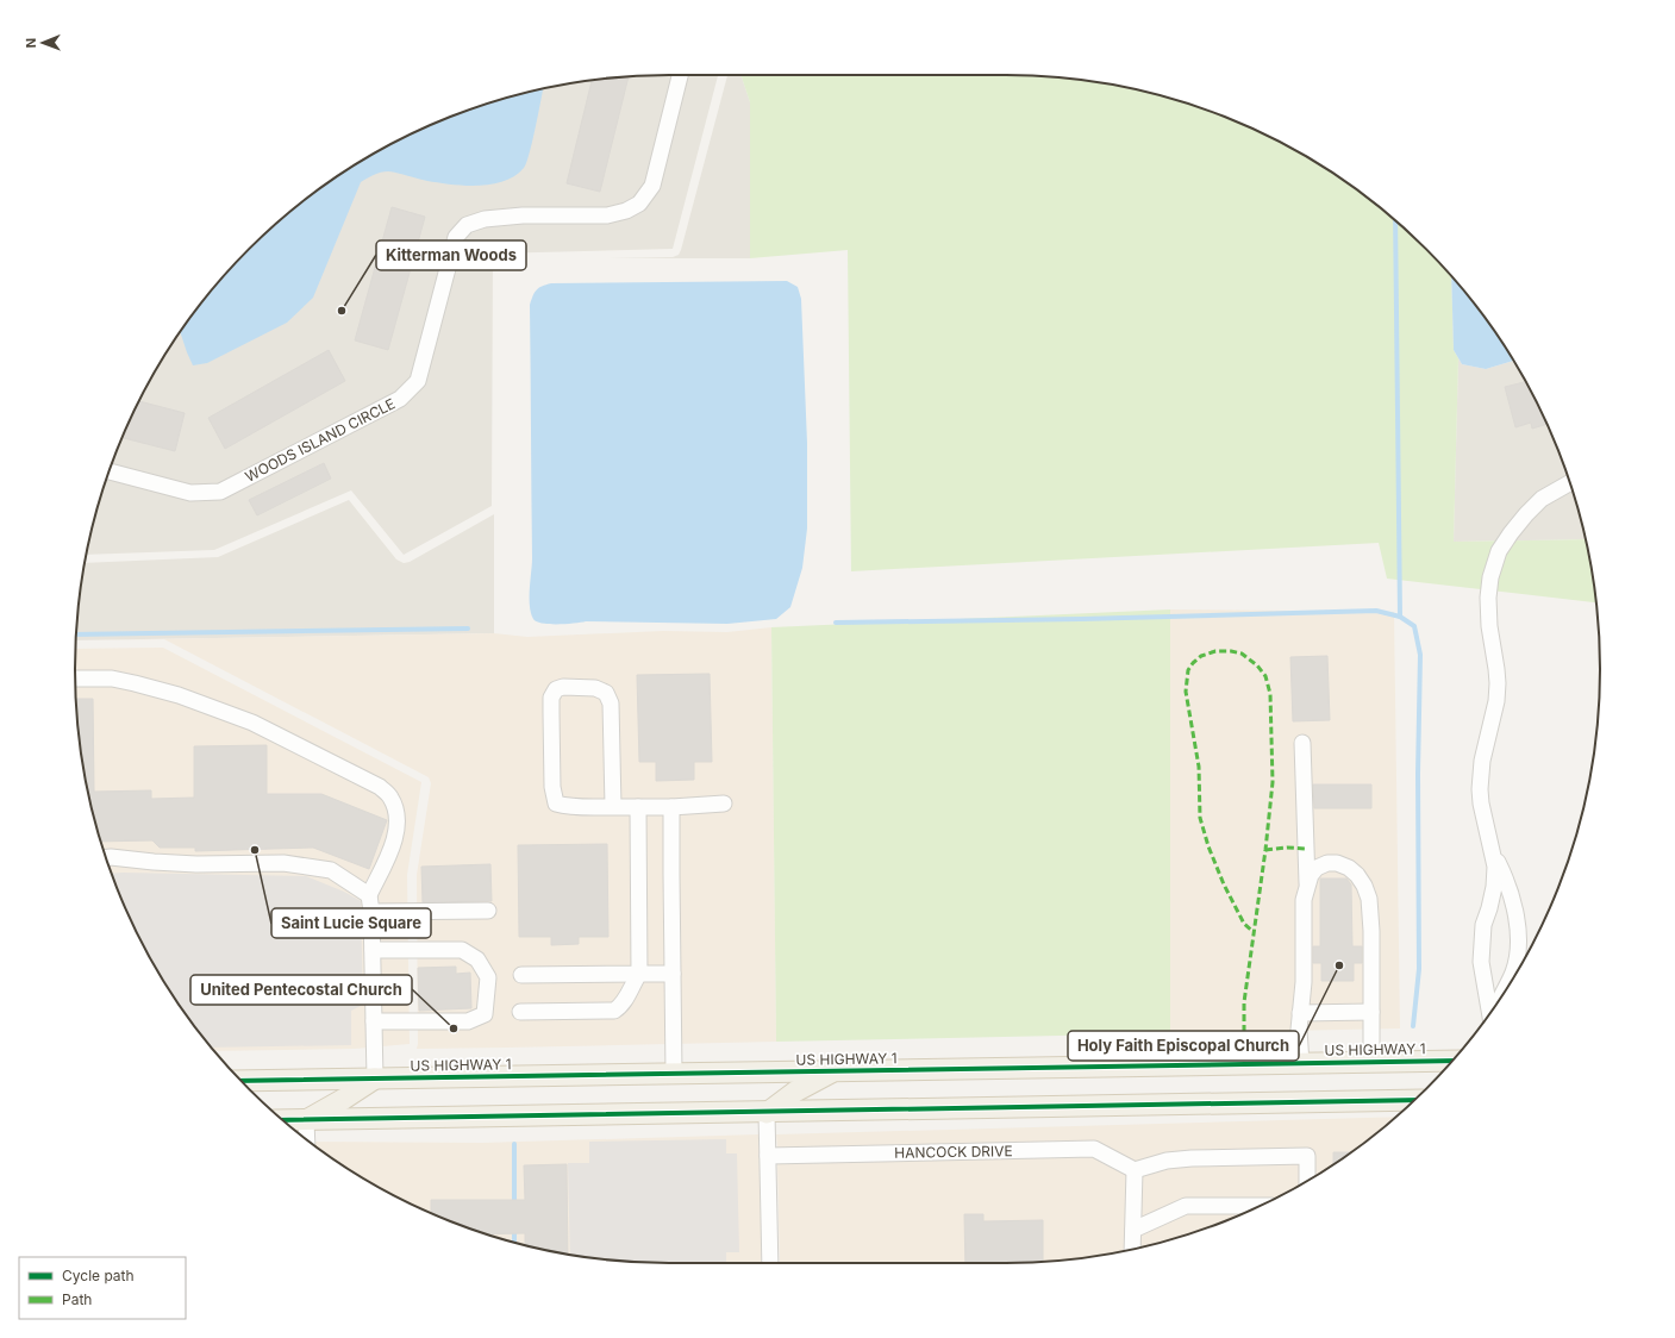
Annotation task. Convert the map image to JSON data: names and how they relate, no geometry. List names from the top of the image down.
{
  "streets": {
    "main road": ["US HIGHWAY 1"],
    "street": ["WOODS ISLAND CIRCLE", "HANCOCK DRIVE"]
  },
  "places": [
    "Kitterman Woods",
    "Saint Lucie Square",
    "Holy Faith Episcopal Church",
    "United Pentecostal Church"
  ],
  "legend": ["Cycle path", "Path"],
  "north": "left"
}
